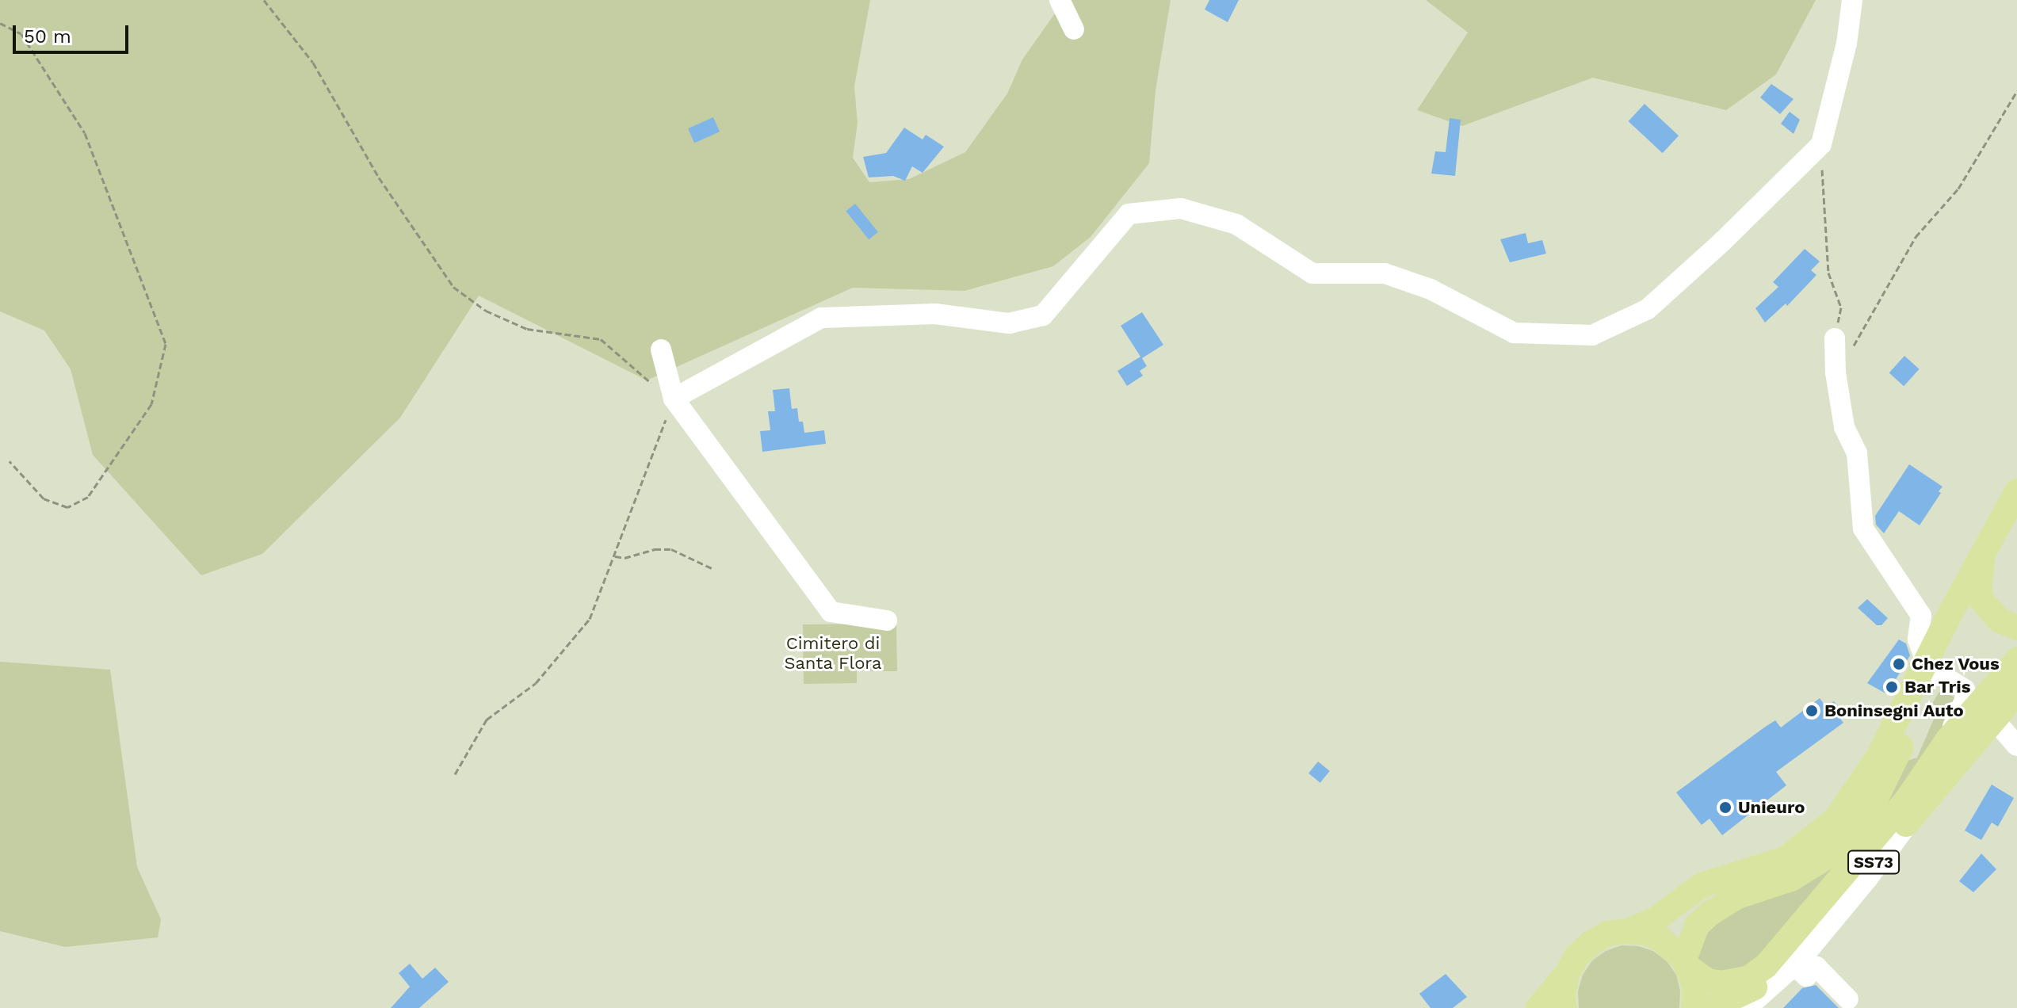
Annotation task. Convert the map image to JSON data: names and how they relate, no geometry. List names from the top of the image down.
{
  "streets": {
    "main road": ["SS73"]
  },
  "parks": ["Cimitero di Santa Flora"],
  "places": [
    "Chez Vous",
    "Bar Tris",
    "Boninsegni Auto",
    "Unieuro"
  ],
  "scale_bar": "50 m"
}
